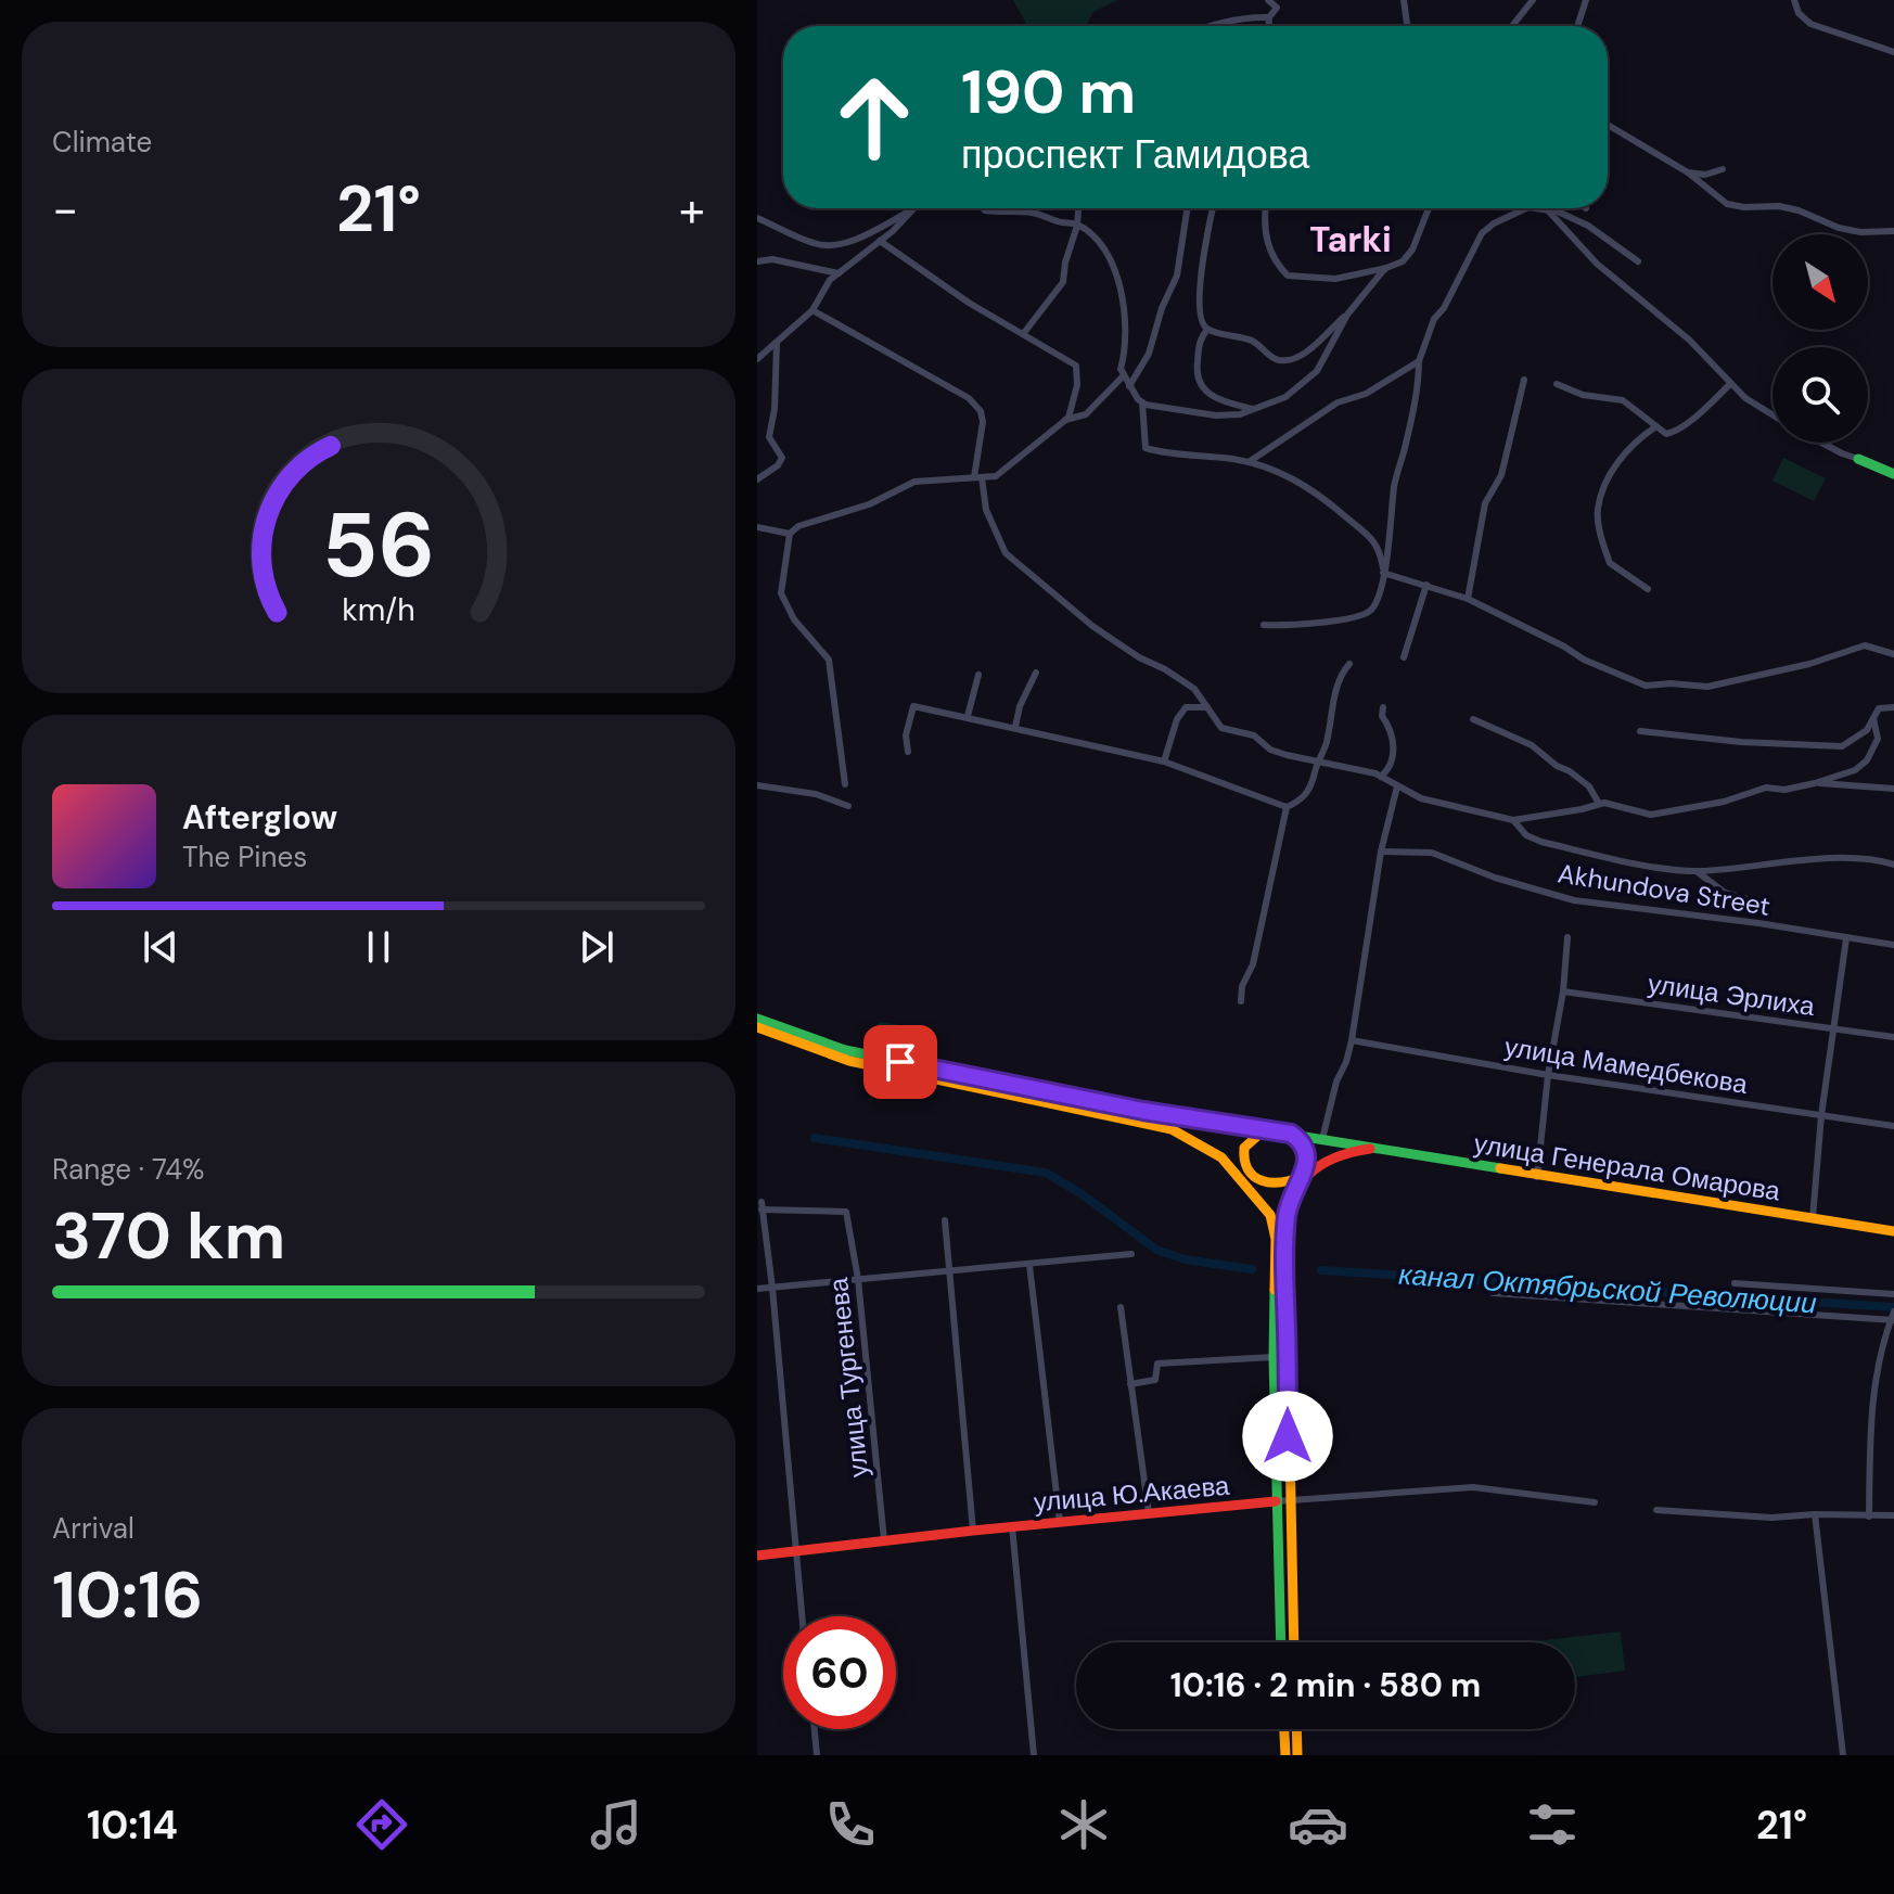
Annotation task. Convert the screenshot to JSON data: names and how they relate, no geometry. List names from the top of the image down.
{
  "streets": {
    "main road": ["улица Генерала Омарова", "улица Ю.Акаева"],
    "street": [
      "Akhundova Street",
      "улица Эрлиха",
      "улица Мамедбекова",
      "улица Тургенева"
    ]
  },
  "crossings": [
    ["улица Тургенева", "улица Ю.Акаева"]
  ],
  "districts": ["Tarki"],
  "water": ["канал Октябрьской Революции"],
  "north": "bottom right",
  "page": {
    "tile": [
      "Climate",
      ["Range · 74%", "370 km"],
      ["Arrival", "10:16"]
    ],
    "turn": ["190 m", "проспект Гамидова"],
    "heat": ["−", "21°", "+"],
    "song": ["Afterglow", "The Pines"],
    "limit": "60",
    "trip": "10:16 · 2 min · 580 m",
    "tabs": ["10:14", "21°"],
    "gauge": ["56", "km/h"]
  }
}
